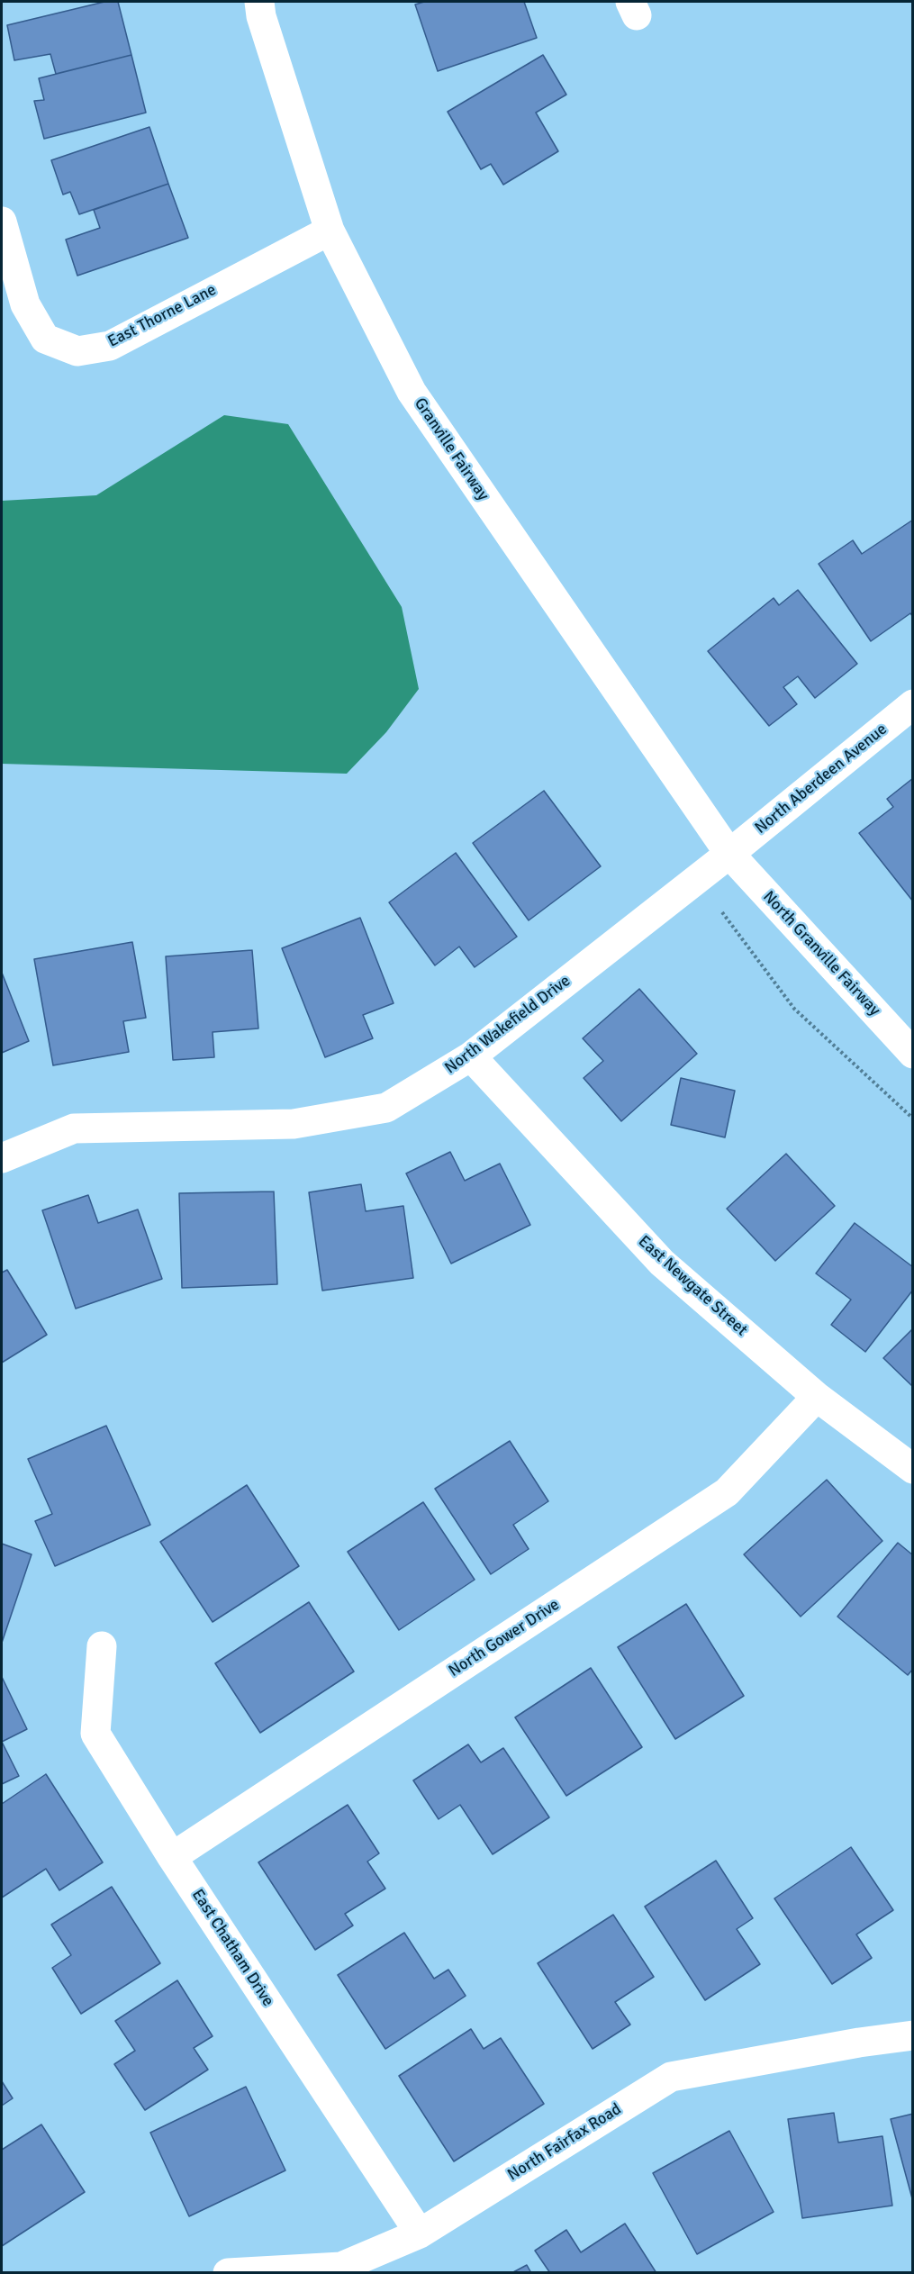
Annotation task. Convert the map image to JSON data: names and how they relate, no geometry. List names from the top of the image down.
{
  "streets": {
    "street": [
      "East Thorne Lane",
      "Granville Fairway",
      "North Aberdeen Avenue",
      "North Granville Fairway",
      "North Wakefield Drive",
      "East Newgate Street",
      "North Gower Drive",
      "East Chatham Drive",
      "North Fairfax Road"
    ]
  },
  "crossings": [
    ["East Thorne Lane", "Granville Fairway"],
    ["Granville Fairway", "North Aberdeen Avenue"],
    ["Granville Fairway", "North Granville Fairway"],
    ["Granville Fairway", "North Wakefield Drive"],
    ["North Aberdeen Avenue", "North Granville Fairway"],
    ["North Aberdeen Avenue", "North Wakefield Drive"],
    ["North Granville Fairway", "North Wakefield Drive"],
    ["North Wakefield Drive", "East Newgate Street"],
    ["East Newgate Street", "North Gower Drive"],
    ["North Gower Drive", "East Chatham Drive"],
    ["East Chatham Drive", "North Fairfax Road"]
  ]
}
